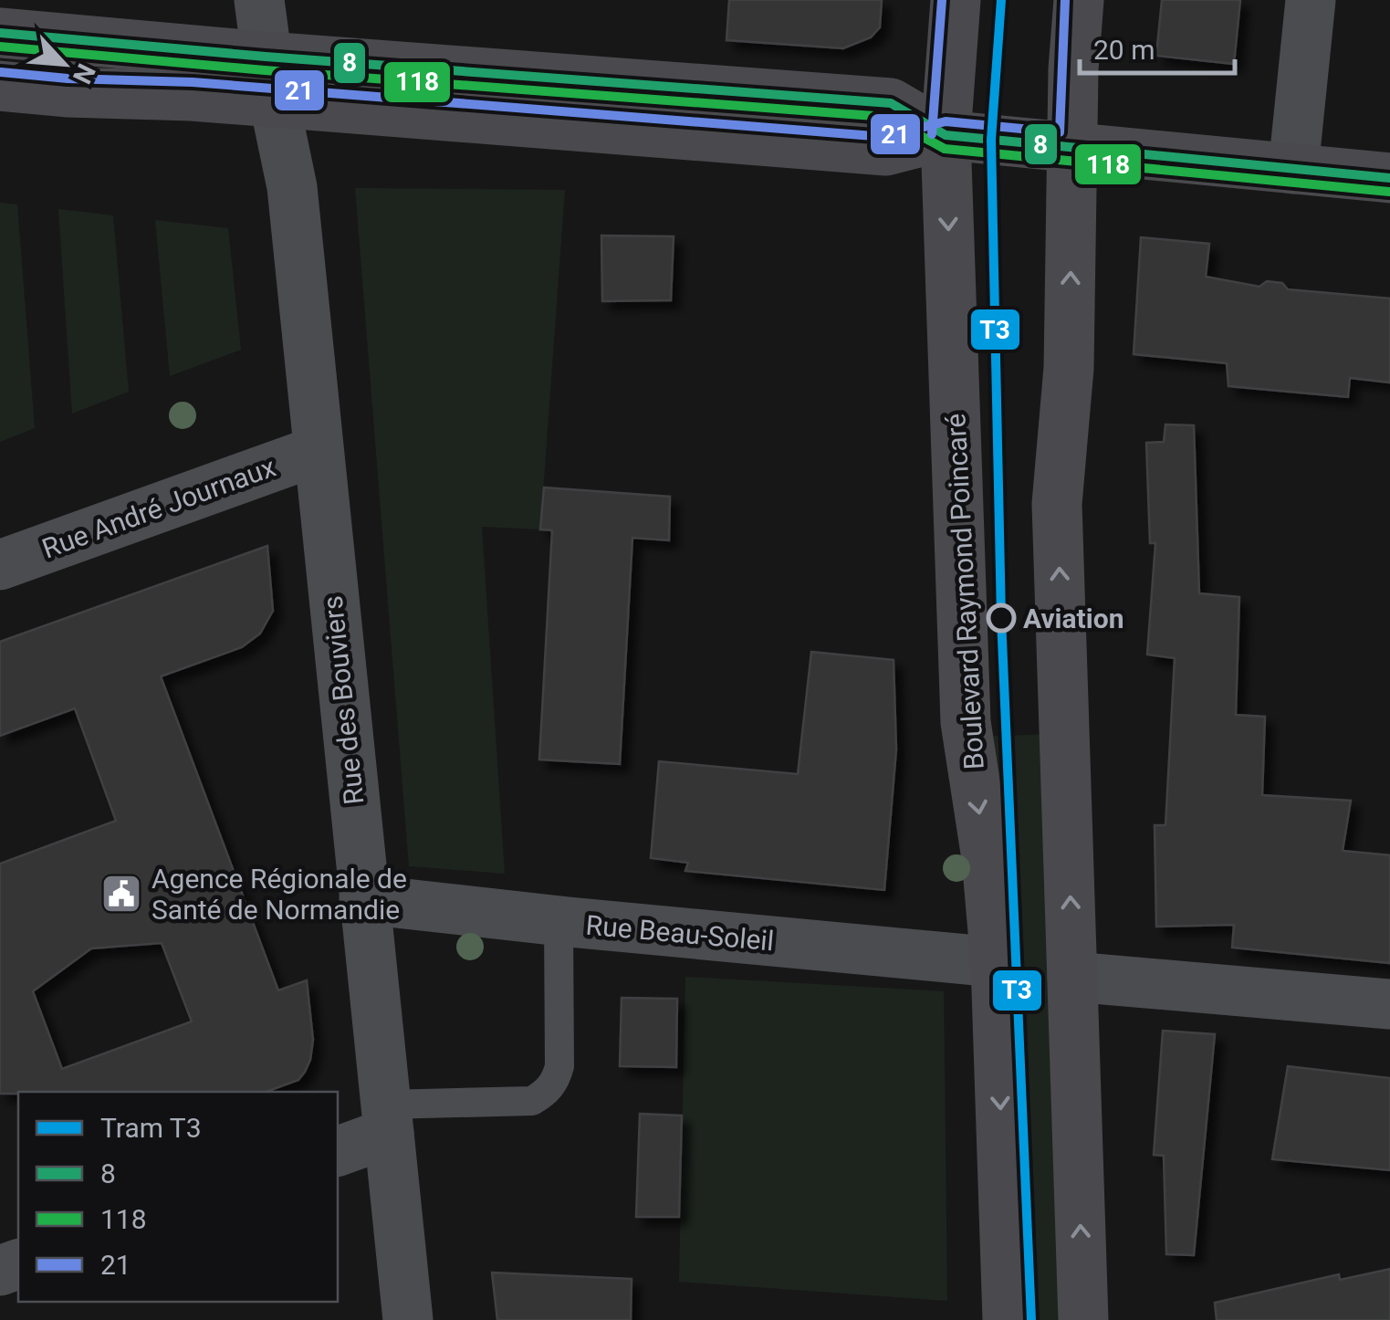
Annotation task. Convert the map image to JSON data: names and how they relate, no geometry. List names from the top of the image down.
{
  "streets": {
    "main road": ["Boulevard Raymond Poincaré"],
    "street": ["Rue André Journaux", "Rue des Bouviers", "Rue Beau-Soleil"]
  },
  "crossings": [
    ["Rue André Journaux", "Rue des Bouviers"],
    ["Boulevard Raymond Poincaré", "Rue Beau-Soleil"],
    ["Rue des Bouviers", "Rue Beau-Soleil"]
  ],
  "places": {
    "other": ["Aviation"],
    "public building": ["Agence Régionale de Santé de Normandie"]
  },
  "lines": [
    "tram line T3",
    "transit line 21",
    "transit line 8",
    "transit line 118"
  ],
  "legend": [
    "Tram T3",
    "8",
    "118",
    "21"
  ],
  "scale_bar": "20 m",
  "north": "bottom right"
}
